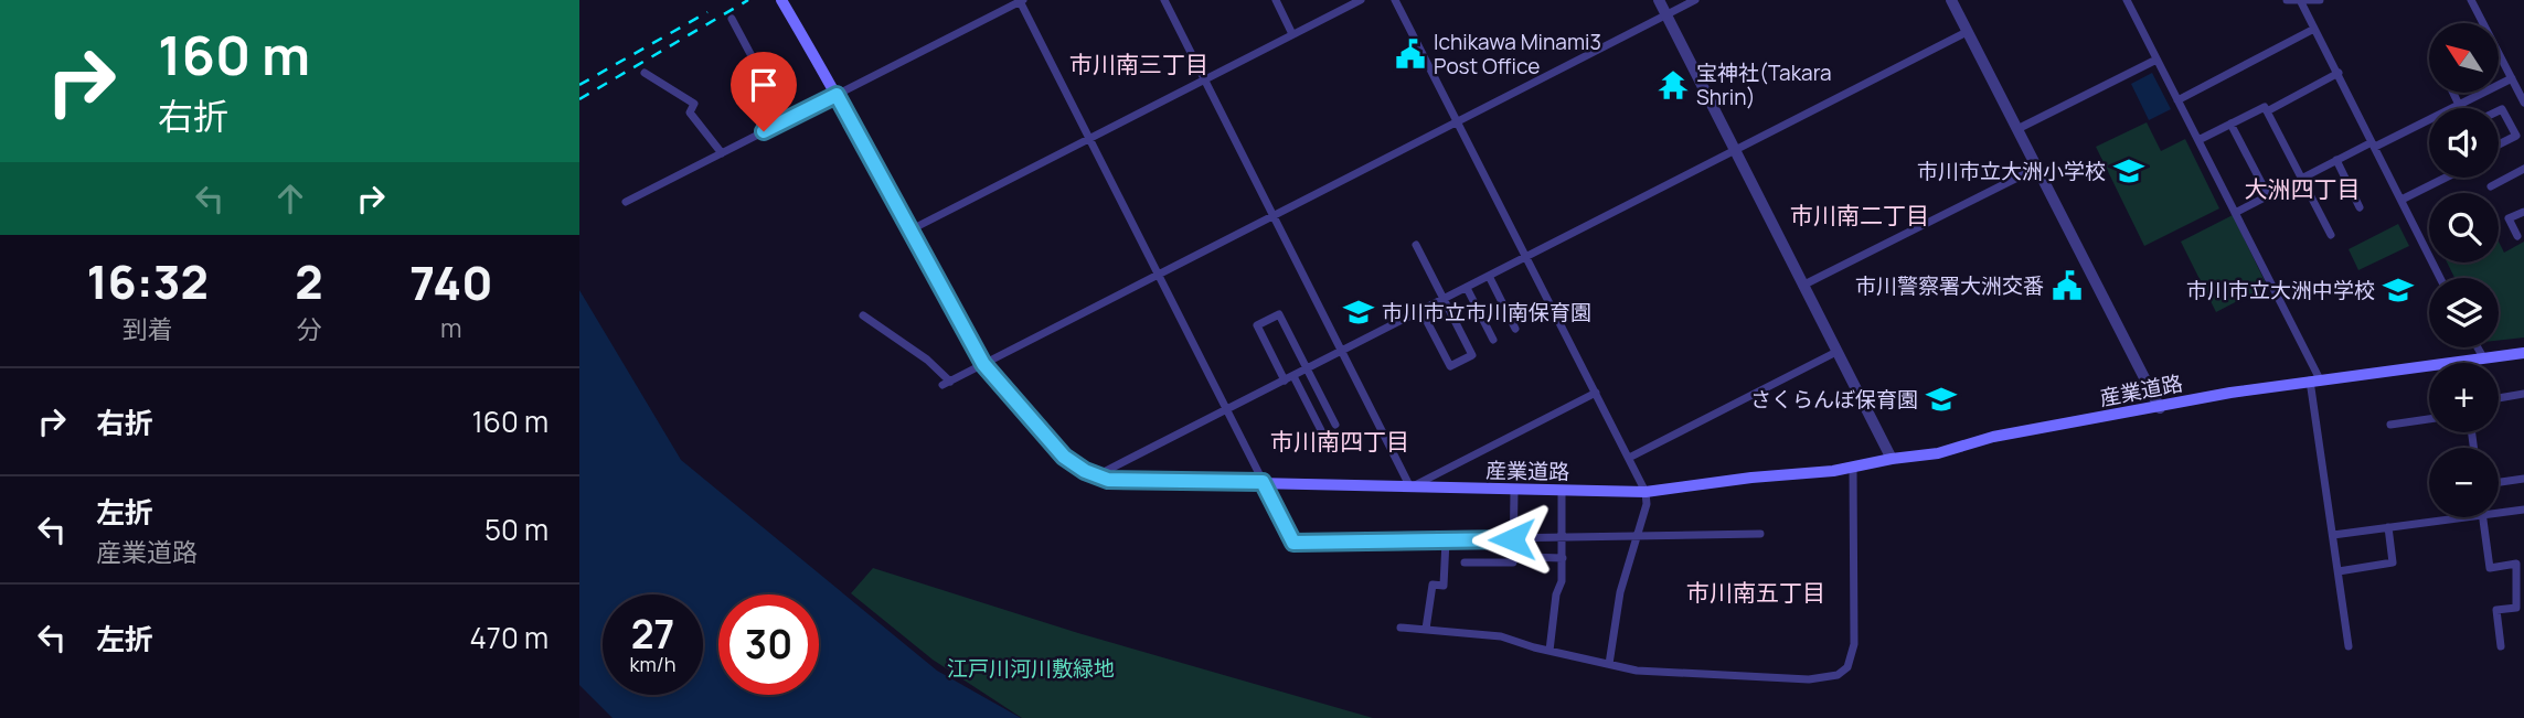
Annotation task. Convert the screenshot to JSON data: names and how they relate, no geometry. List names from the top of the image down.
{
  "streets": {
    "main road": ["産業道路"]
  },
  "districts": [
    "市川南三丁目",
    "大洲四丁目",
    "市川南二丁目",
    "市川南四丁目",
    "市川南五丁目"
  ],
  "parks": ["江戸川河川敷緑地"],
  "places": {
    "public building": ["Ichikawa Minami3 Post Office", "市川警察署大洲交番"],
    "temple": ["宝神社(Takara Shrin)"],
    "school or university": [
      "市川市立大洲小学校",
      "市川市立大洲中学校",
      "市川市立市川南保育園",
      "さくらんぼ保育園"
    ]
  },
  "north": "top left",
  "page": {
    "turn": ["160 m", "右折"],
    "map_buttons": ["+", "−"],
    "eta": [
      "16:32",
      "到着",
      "2",
      "分",
      "740",
      "m"
    ],
    "list": [
      {
        "name": "右折",
        "value": "160 m"
      },
      {
        "name": "左折",
        "note": "産業道路",
        "value": "50 m"
      },
      {
        "name": "左折",
        "value": "470 m"
      }
    ],
    "speed": "27 km/h",
    "limit": "30"
  }
}
